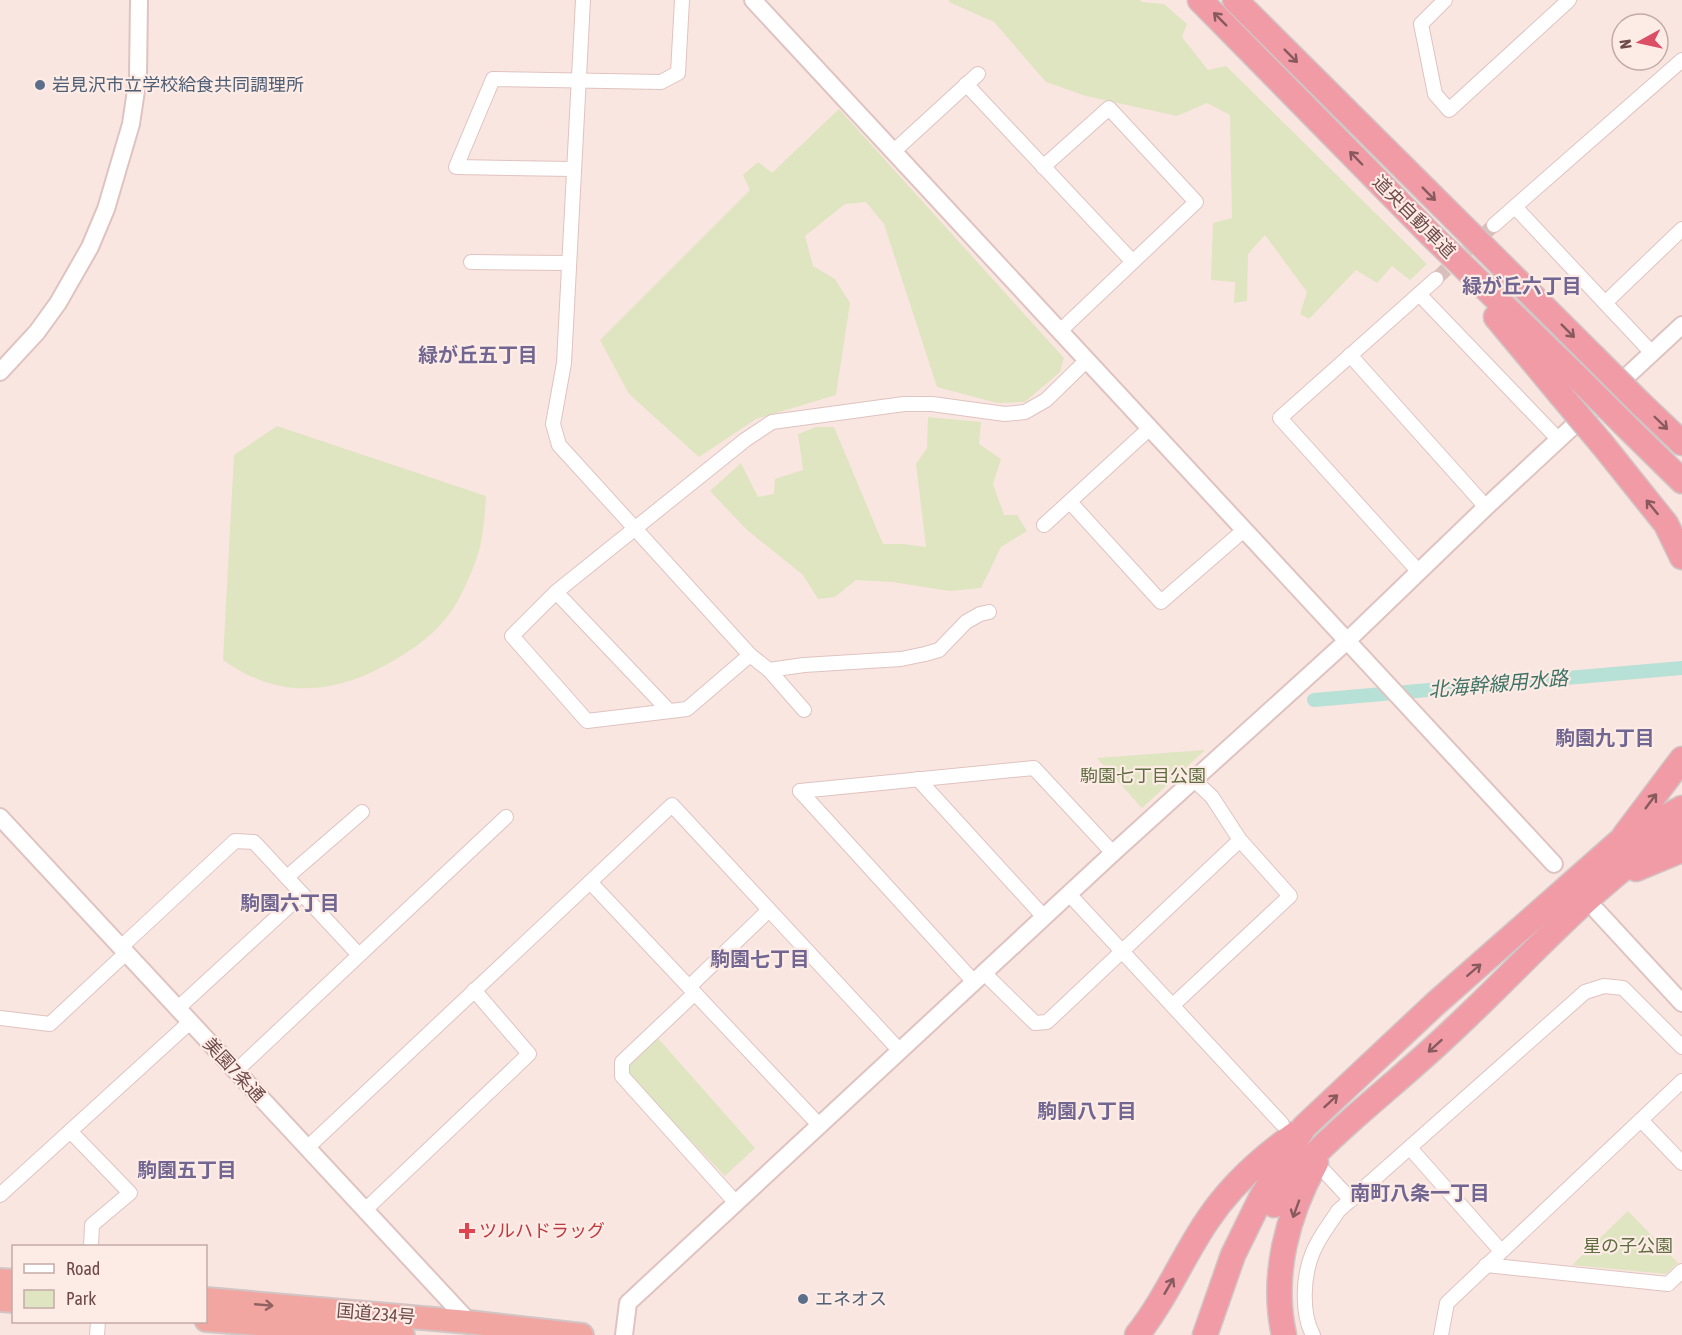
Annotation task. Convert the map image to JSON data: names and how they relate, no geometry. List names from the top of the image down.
{
  "streets": {
    "highway": ["道央自動車道", "国道234号"],
    "street": ["美園7条通"]
  },
  "crossings": [
    ["美園7条通", "国道234号"]
  ],
  "districts": [
    "緑が丘六丁目",
    "緑が丘五丁目",
    "駒園九丁目",
    "駒園六丁目",
    "駒園七丁目",
    "駒園八丁目",
    "駒園五丁目",
    "南町八条一丁目"
  ],
  "water": ["北海幹線用水路"],
  "parks": ["駒園七丁目公園", "星の子公園"],
  "places": {
    "other": ["岩見沢市立学校給食共同調理所", "エネオス"],
    "health": ["ツルハドラッグ"]
  },
  "legend": ["Road", "Park"],
  "north": "left"
}
